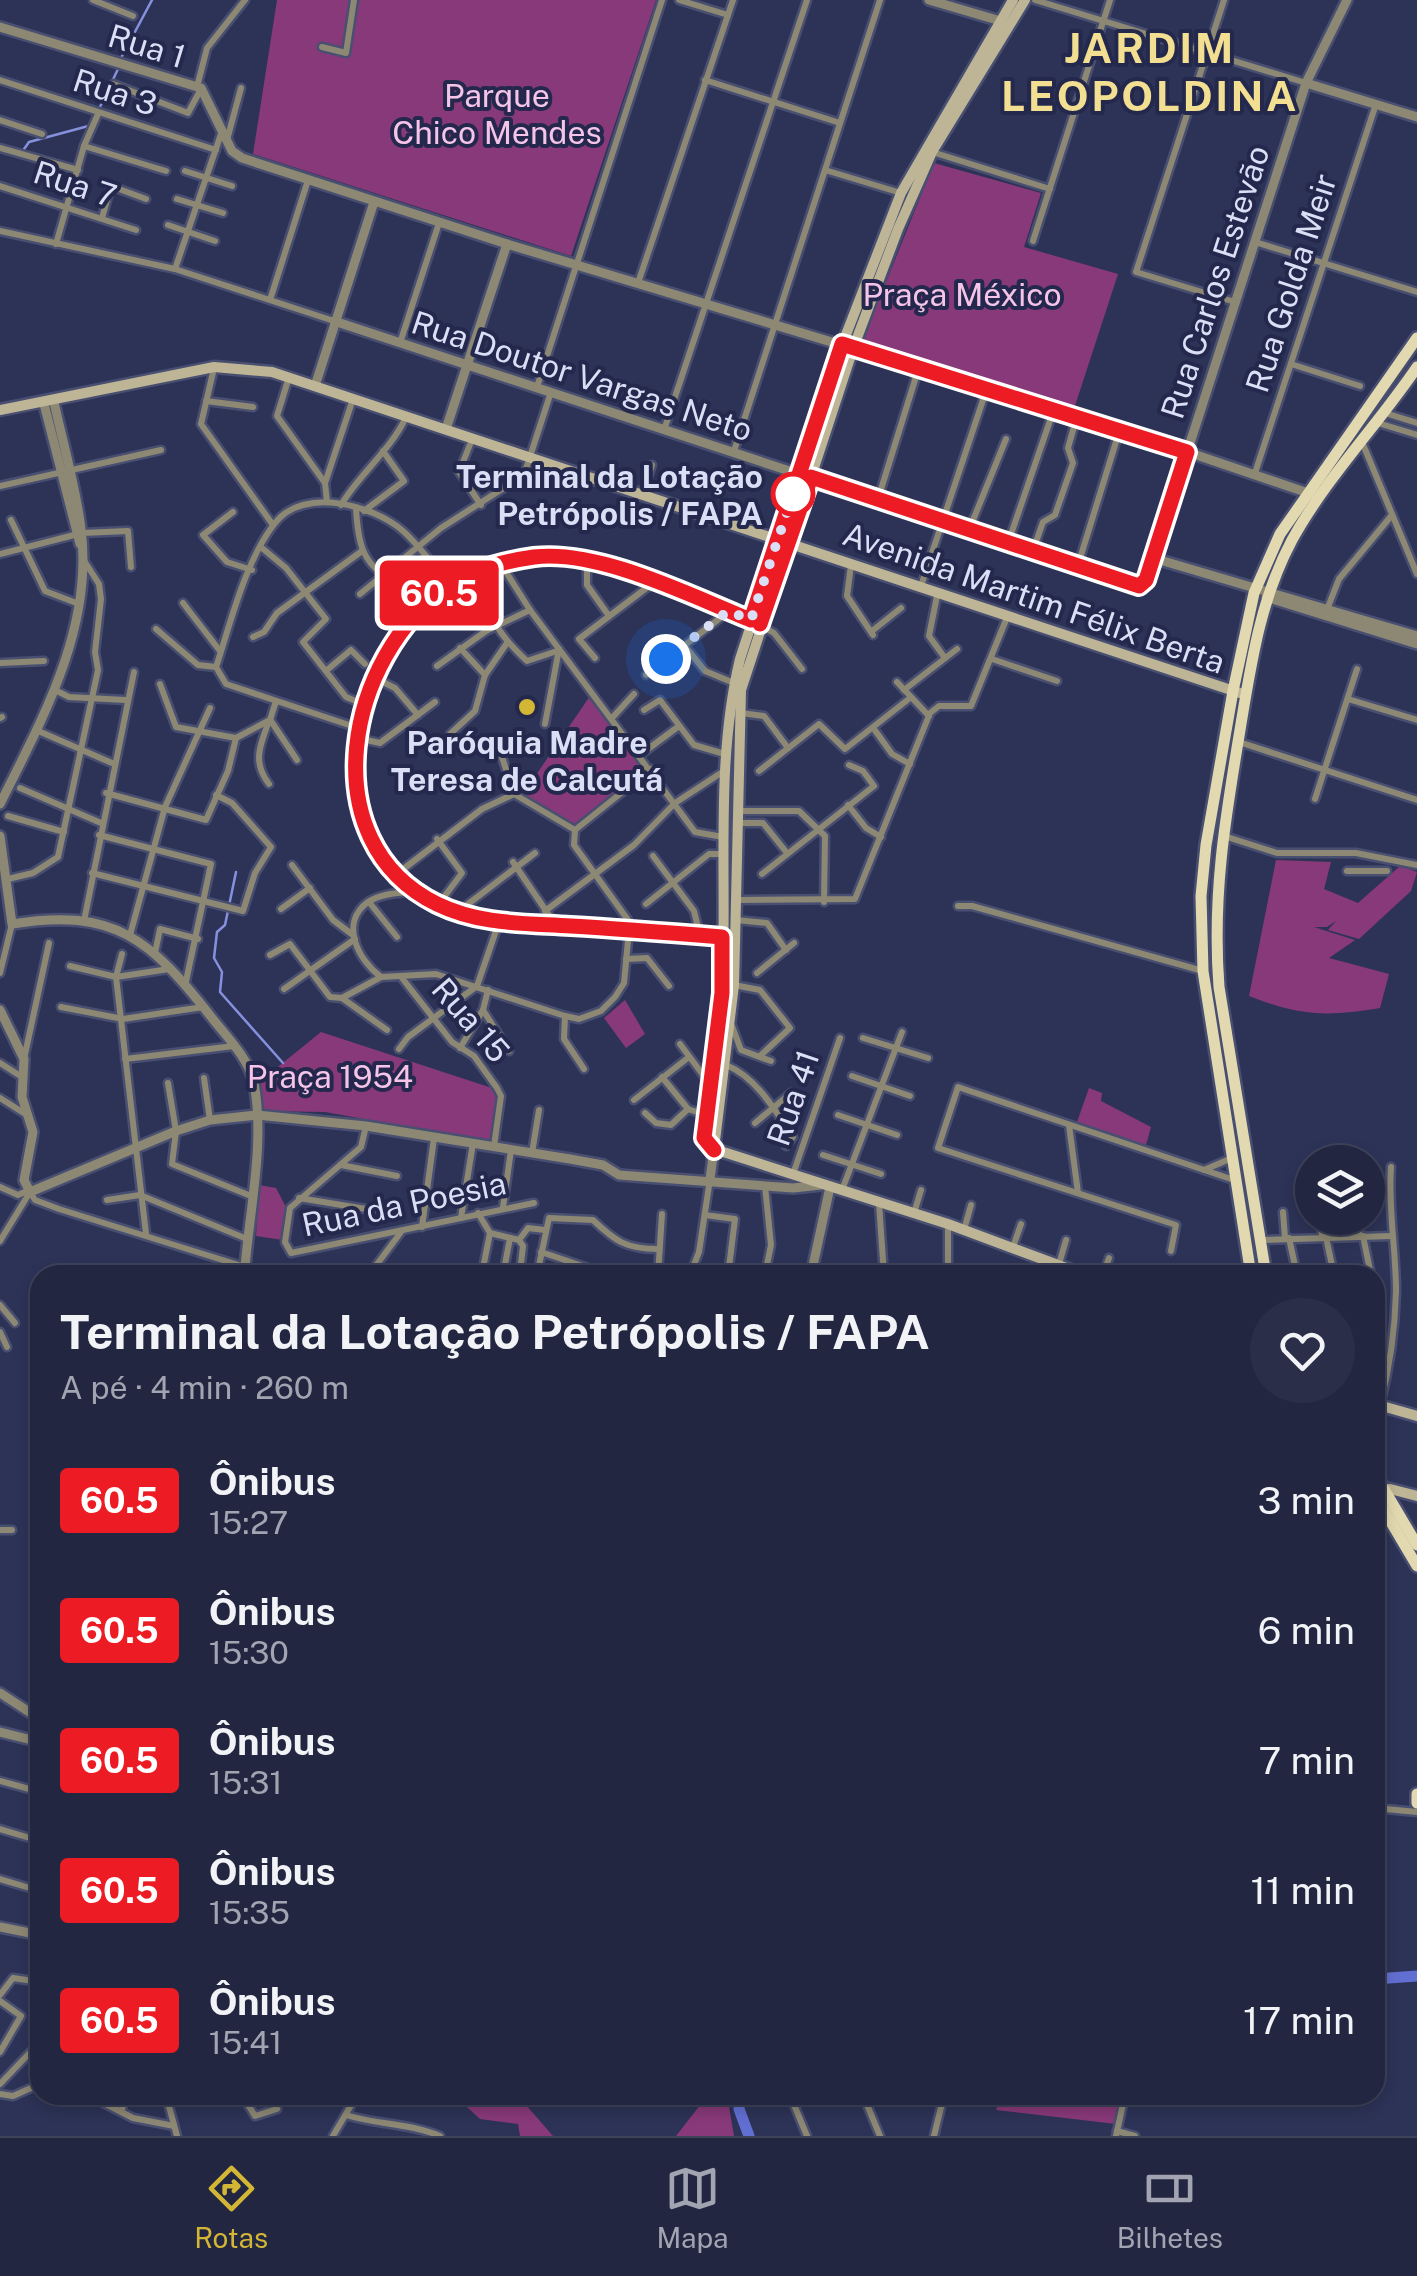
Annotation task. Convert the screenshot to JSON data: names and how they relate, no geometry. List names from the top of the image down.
{
  "streets": {
    "main road": ["Avenida Martim Félix Berta"],
    "street": [
      "Rua 1",
      "Rua 3",
      "Rua 7",
      "Rua Carlos Estevão",
      "Rua Golda Meir",
      "Rua Doutor Vargas Neto",
      "Rua 15",
      "Rua 41",
      "Rua da Poesia"
    ]
  },
  "crossings": [
    ["Rua Carlos Estevão", "Rua Doutor Vargas Neto"]
  ],
  "districts": ["JARDIM LEOPOLDINA"],
  "parks": ["Parque Chico Mendes", "Praça México", "Praça 1954"],
  "places": ["Terminal da Lotação Petrópolis / FAPA", "Paróquia Madre Teresa de Calcutá"],
  "lines": ["bus line 60.5"],
  "page": {
    "on_map": "60.5",
    "heading": ["Terminal da Lotação Petrópolis / FAPA", "A pé · 4 min · 260 m"],
    "list": [
      {
        "mark": "60.5",
        "name": "Ônibus",
        "note": "15:27",
        "value": "3 min"
      },
      {
        "mark": "60.5",
        "name": "Ônibus",
        "note": "15:30",
        "value": "6 min"
      },
      {
        "mark": "60.5",
        "name": "Ônibus",
        "note": "15:31",
        "value": "7 min"
      },
      {
        "mark": "60.5",
        "name": "Ônibus",
        "note": "15:35",
        "value": "11 min"
      },
      {
        "mark": "60.5",
        "name": "Ônibus",
        "note": "15:41",
        "value": "17 min"
      }
    ],
    "tabs": ["Rotas", "Mapa", "Bilhetes"]
  }
}
